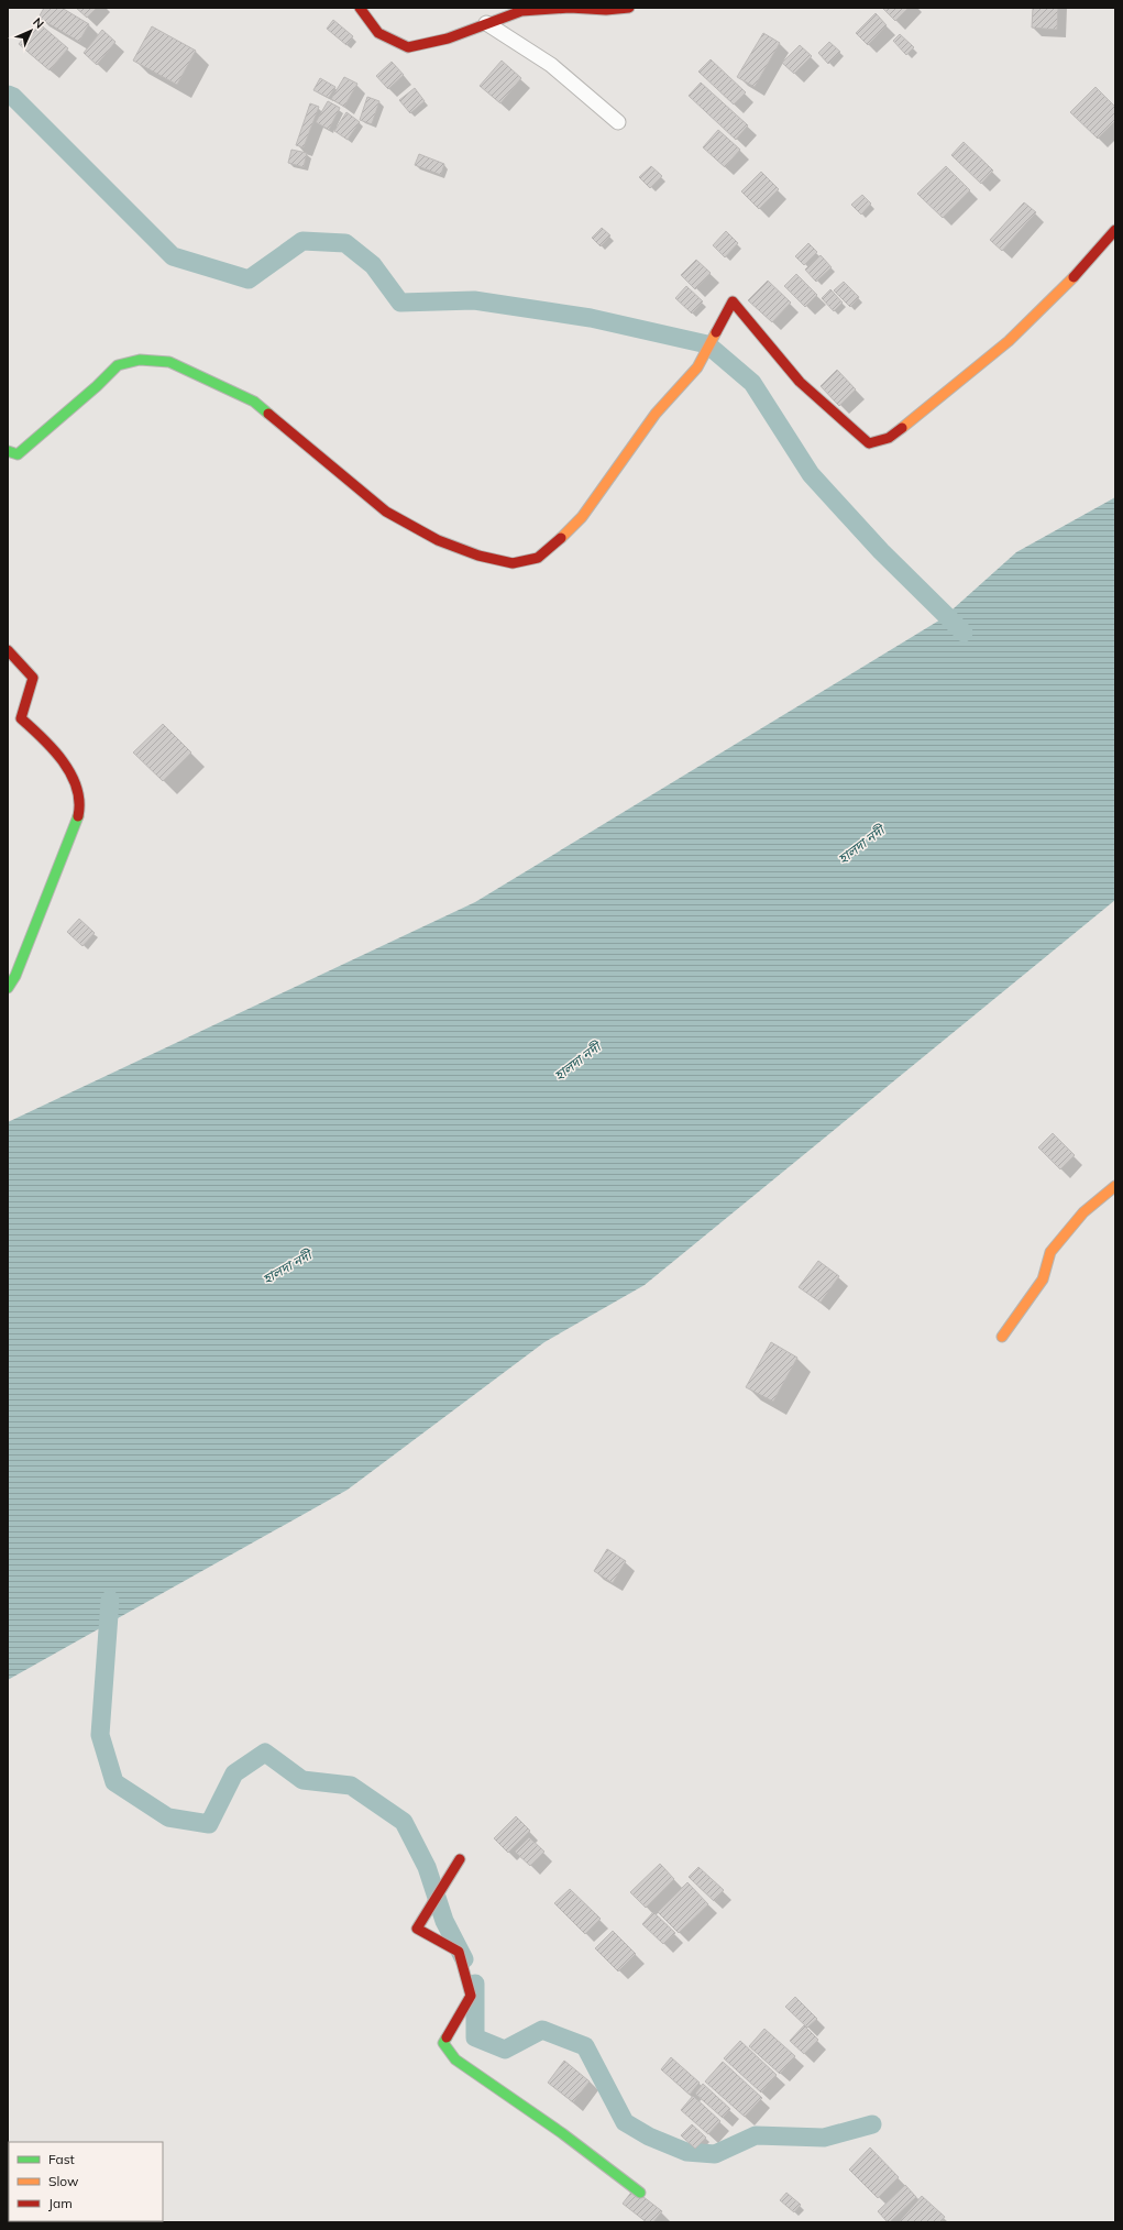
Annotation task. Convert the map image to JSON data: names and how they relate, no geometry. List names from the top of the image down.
{
  "water": ["হালদা নদী"],
  "legend": ["Fast", "Slow", "Jam"],
  "north": "top right"
}
